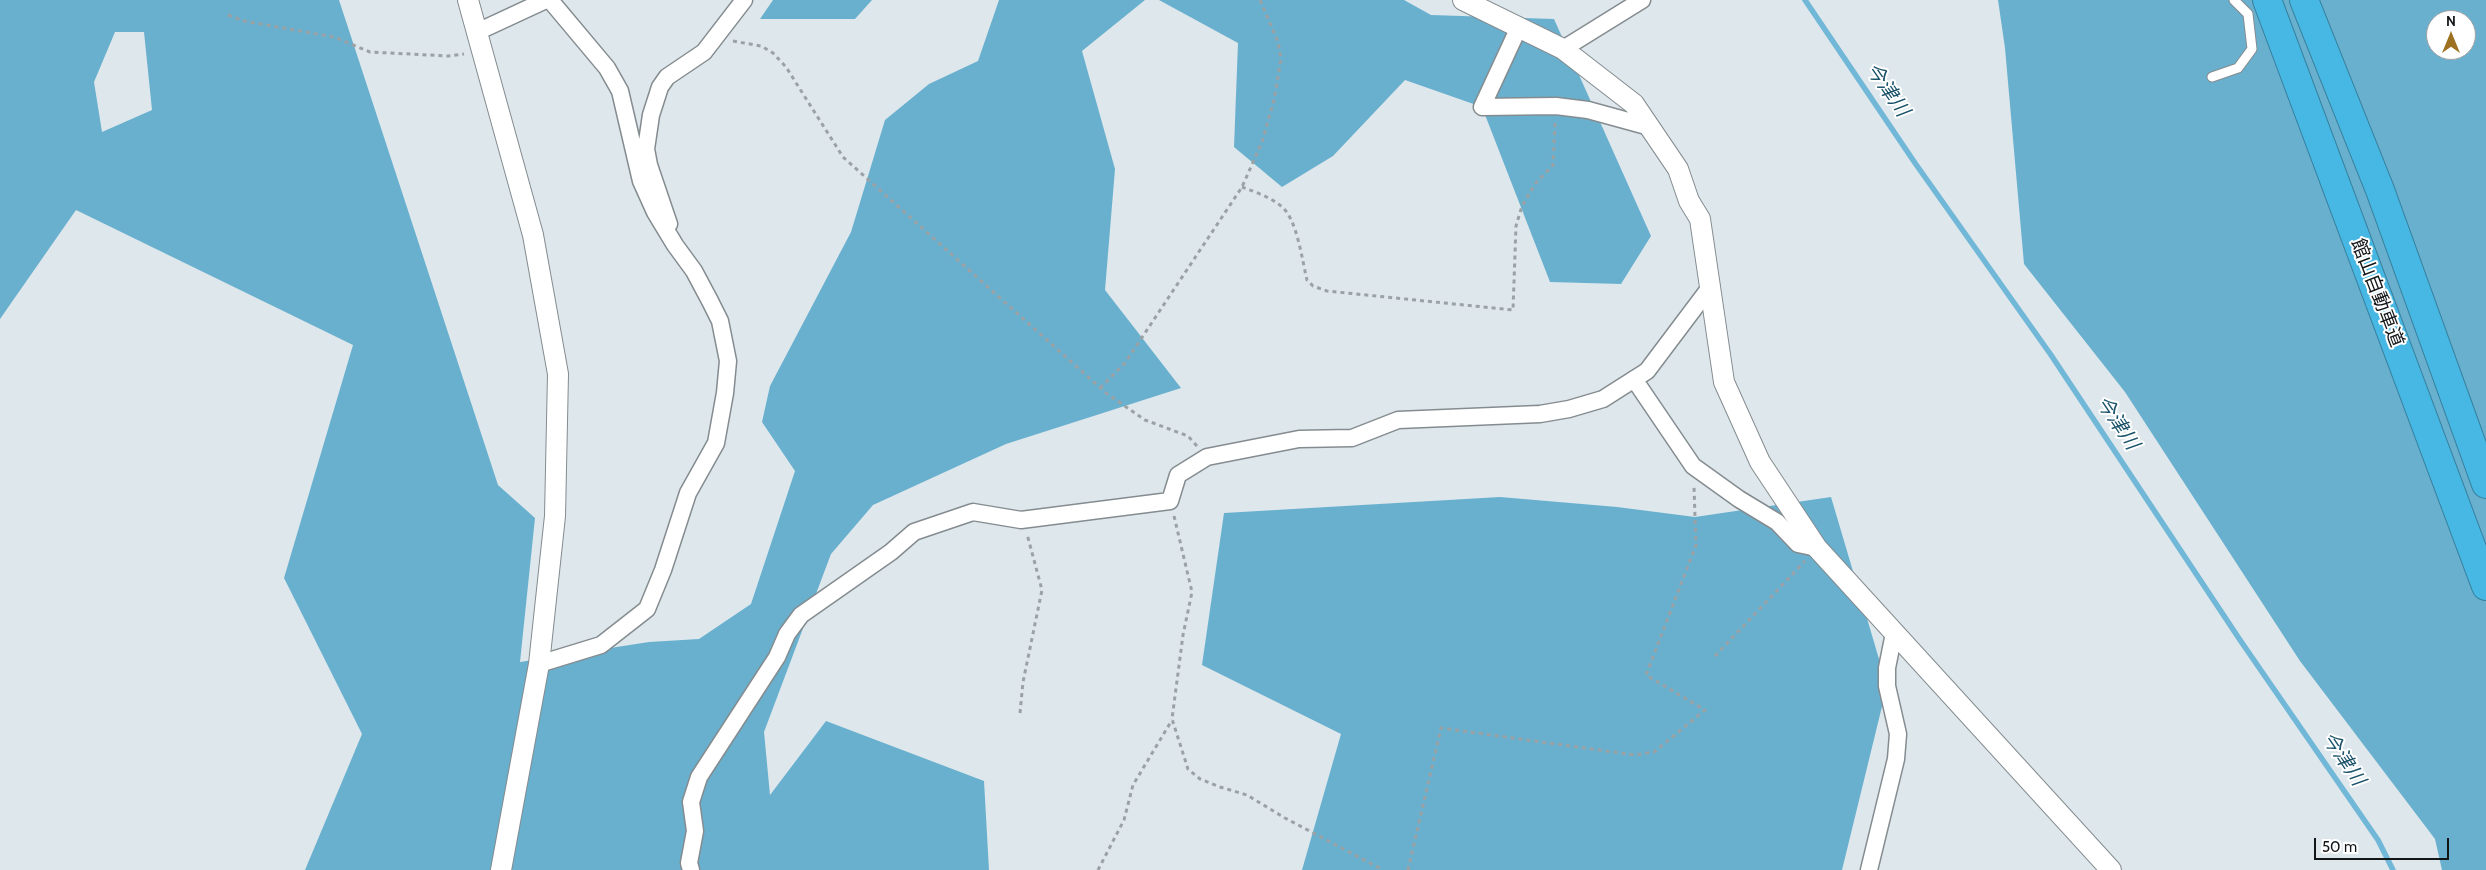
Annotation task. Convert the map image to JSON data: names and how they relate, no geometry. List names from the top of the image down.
{
  "streets": {
    "highway": ["館山自動車道"]
  },
  "water": ["今津川"],
  "scale_bar": "50 m",
  "north": "top"
}
